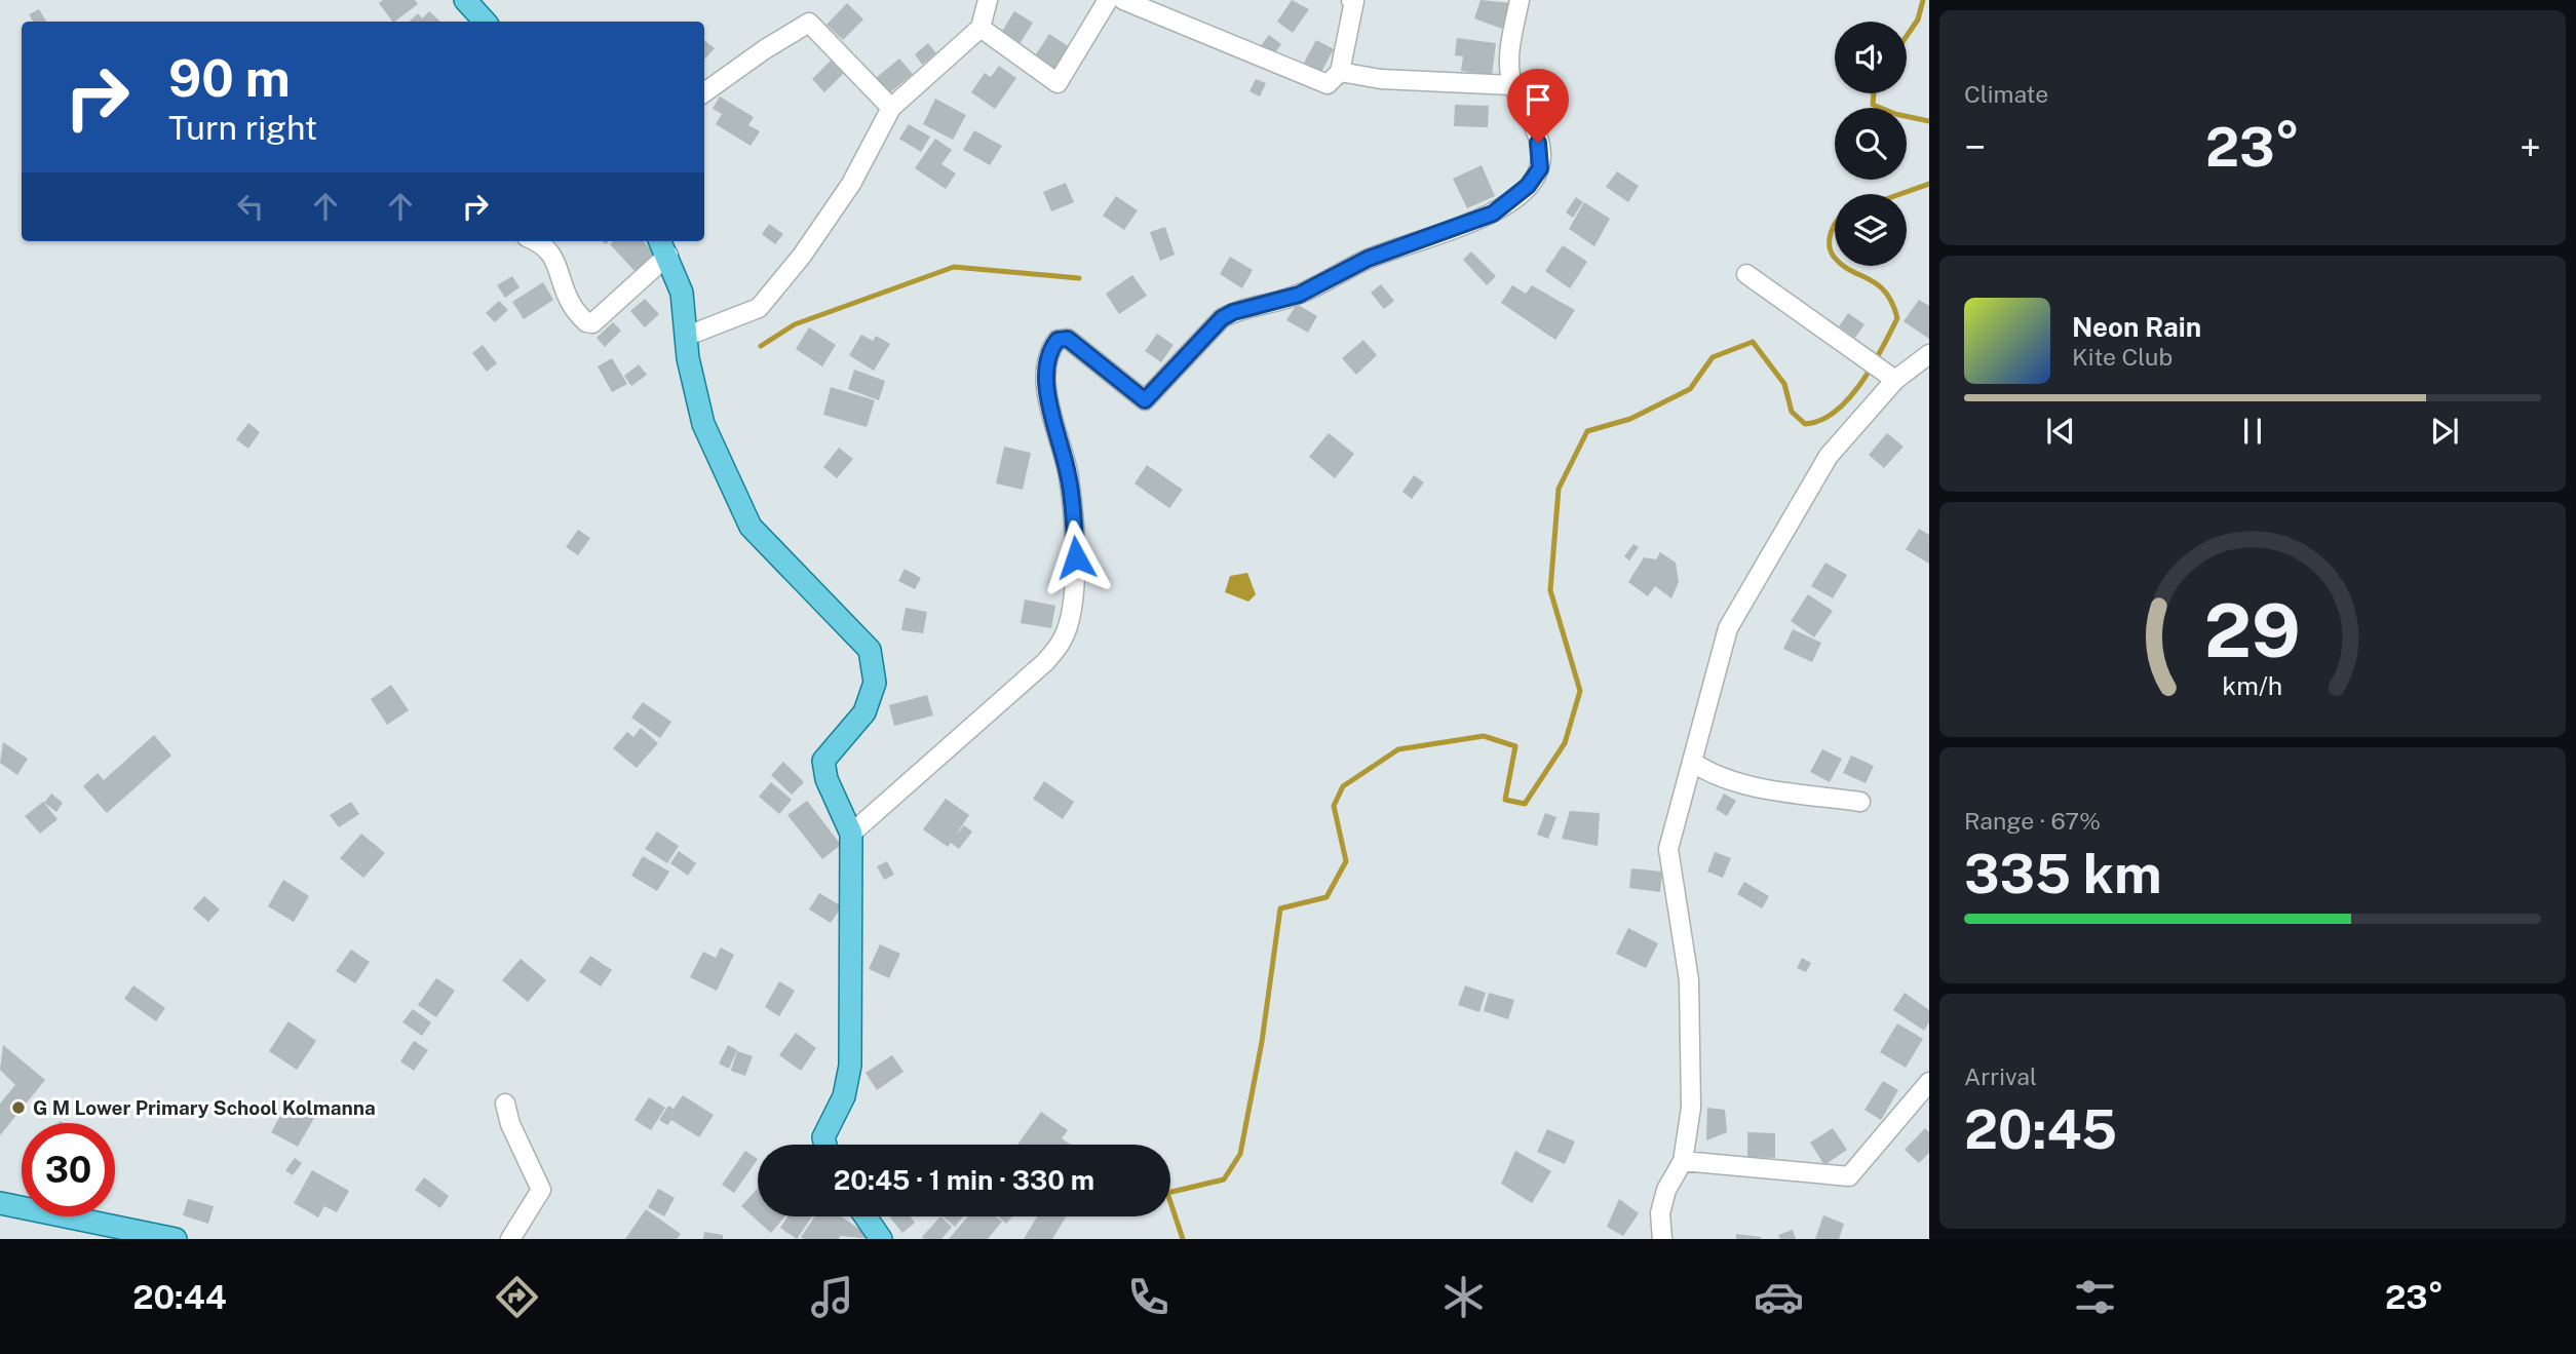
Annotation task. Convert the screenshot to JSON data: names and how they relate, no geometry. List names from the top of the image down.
{
  "places": ["G M Lower Primary School Kolmanna"],
  "page": {
    "tile": [
      "Climate",
      ["Range · 67%", "335 km"],
      ["Arrival", "20:45"]
    ],
    "turn": ["90 m", "Turn right"],
    "heat": ["−", "23°", "+"],
    "song": ["Neon Rain", "Kite Club"],
    "limit": "30",
    "trip": "20:45 · 1 min · 330 m",
    "tabs": ["20:44", "23°"],
    "gauge": ["29", "km/h"]
  }
}
